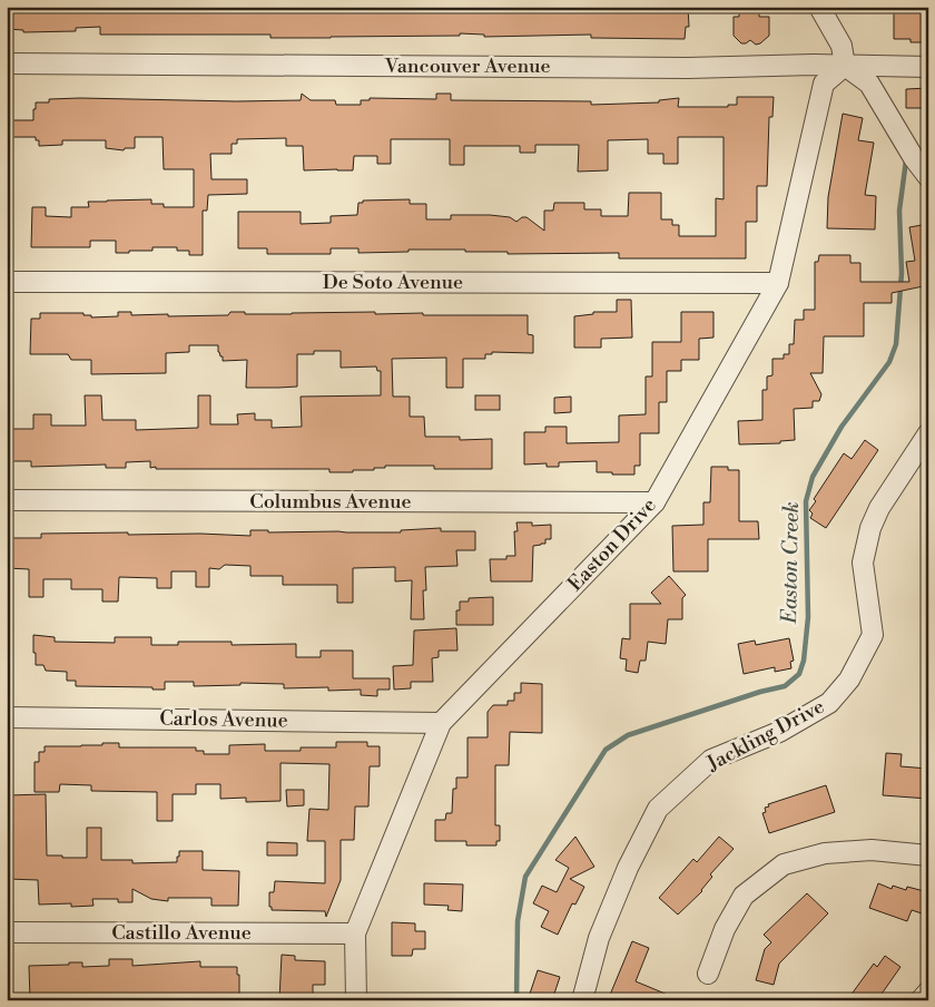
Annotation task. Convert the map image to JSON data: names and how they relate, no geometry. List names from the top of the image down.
{
  "streets": {
    "street": [
      "Vancouver Avenue",
      "De Soto Avenue",
      "Columbus Avenue",
      "Easton Drive",
      "Carlos Avenue",
      "Jackling Drive",
      "Castillo Avenue"
    ]
  },
  "crossings": [
    ["Vancouver Avenue", "Easton Drive"],
    ["De Soto Avenue", "Easton Drive"],
    ["Columbus Avenue", "Easton Drive"],
    ["Easton Drive", "Carlos Avenue"],
    ["Easton Drive", "Castillo Avenue"]
  ],
  "water": ["Easton Creek"]
}
